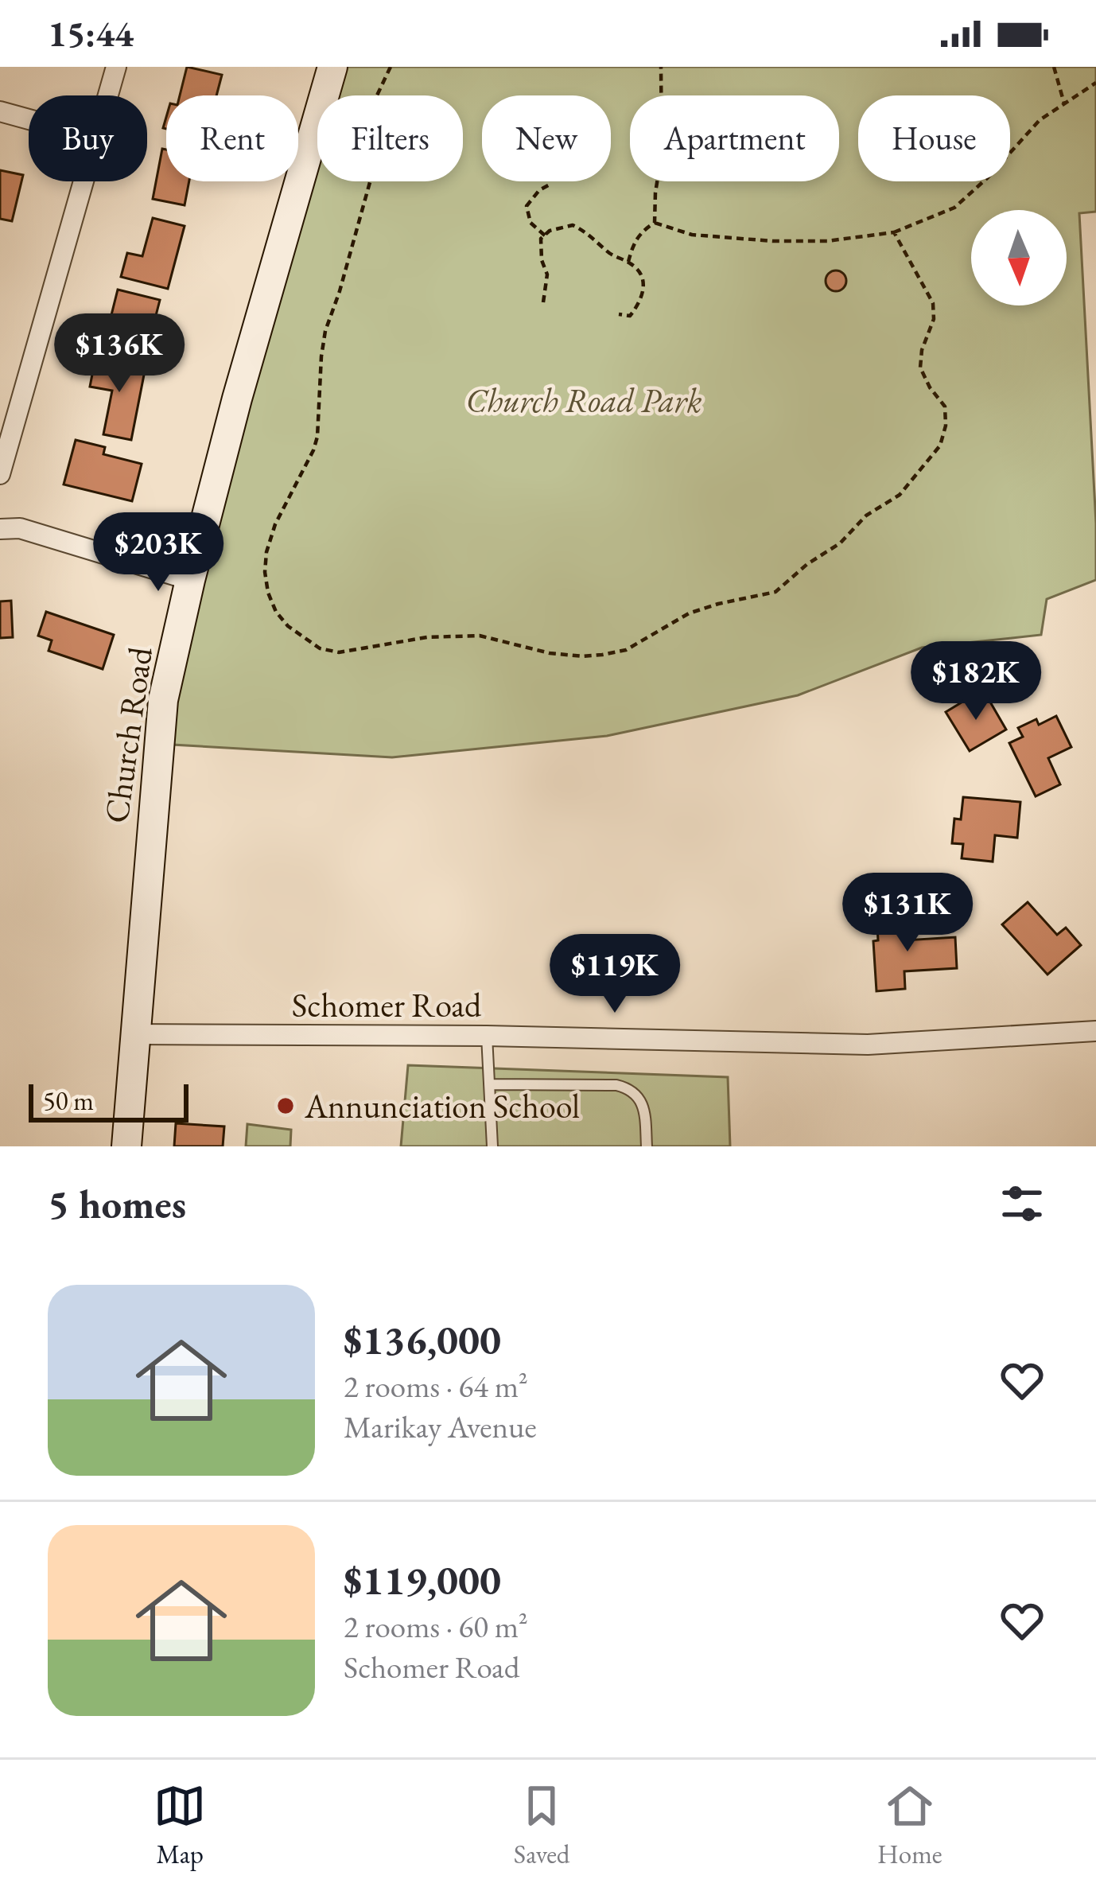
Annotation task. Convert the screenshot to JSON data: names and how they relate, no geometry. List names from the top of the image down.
{
  "streets": {
    "street": ["Church Road", "Schomer Road"]
  },
  "crossings": [
    ["Church Road", "Schomer Road"]
  ],
  "parks": ["Church Road Park"],
  "places": ["Annunciation School"],
  "scale_bar": "50 m",
  "north": "bottom",
  "page": {
    "status": "15:44",
    "chip": [
      "Buy",
      "Rent",
      "Filters",
      "New",
      "Apartment",
      "House"
    ],
    "price": [
      "$136K",
      "$203K",
      "$182K",
      "$131K",
      "$119K"
    ],
    "scale": "50 m",
    "heading": "5 homes",
    "list": [
      {
        "name": "$136,000",
        "note": "2 rooms · 64 m² · Marikay Avenue"
      },
      {
        "name": "$119,000",
        "note": "2 rooms · 60 m² · Schomer Road"
      }
    ],
    "tabs": ["Map", "Saved", "Home"]
  }
}
